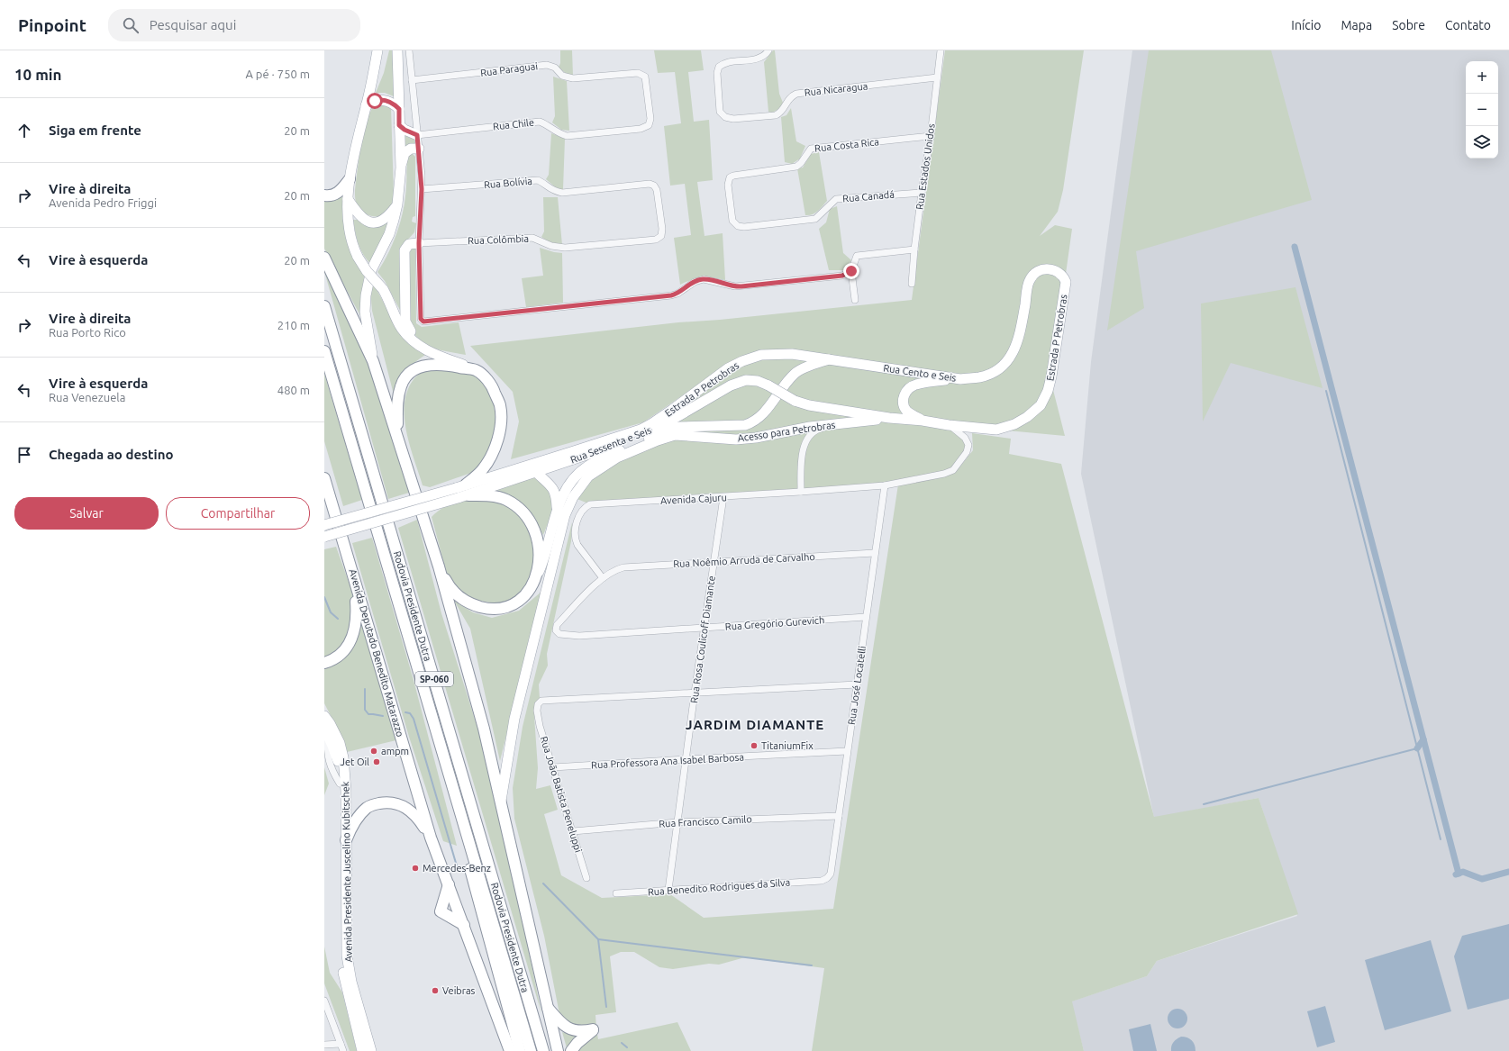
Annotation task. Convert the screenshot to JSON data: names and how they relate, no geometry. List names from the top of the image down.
{
  "streets": {
    "highway": ["Rodovia Presidente Dutra", "Avenida Deputado Benedito Matarazzo", "SP-060"],
    "main road": [
      "Estrada P Petrobras",
      "Rua Cento e Seis",
      "Acesso para Petrobras",
      "Rua Sessenta e Seis",
      "Avenida Presidente Juscelino Kubitschek"
    ],
    "street": [
      "Rua Paraguai",
      "Rua Nicaragua",
      "Rua Chile",
      "Rua Costa Rica",
      "Rua Estados Unidos",
      "Rua Bolívia",
      "Rua Canadá",
      "Rua Colômbia",
      "Avenida Cajuru",
      "Rua Noêmio Arruda de Carvalho",
      "Rua Gregório Gurevich",
      "Rua Rosa Coulicoff Diamante",
      "Rua José Locatelli",
      "Rua Professora Ana Isabel Barbosa",
      "Rua João Batista Peneluppi",
      "Rua Francisco Camilo",
      "Rua Benedito Rodrigues da Silva"
    ]
  },
  "crossings": [
    ["Rua Paraguai", "Rua Chile"],
    ["Rua Nicaragua", "Rua Estados Unidos"],
    ["Rua Costa Rica", "Rua Estados Unidos"],
    ["Rua Costa Rica", "Rua Canadá"],
    ["Rua Estados Unidos", "Rua Canadá"],
    ["Rua Bolívia", "Rua Colômbia"],
    ["Estrada P Petrobras", "Rua Cento e Seis"],
    ["Estrada P Petrobras", "Acesso para Petrobras"],
    ["Estrada P Petrobras", "Rua Sessenta e Seis"],
    ["Acesso para Petrobras", "Rua Sessenta e Seis"],
    ["Acesso para Petrobras", "Avenida Cajuru"],
    ["Avenida Cajuru", "Rua Noêmio Arruda de Carvalho"],
    ["Avenida Cajuru", "Rua Gregório Gurevich"],
    ["Avenida Cajuru", "Rua Rosa Coulicoff Diamante"],
    ["Avenida Cajuru", "Rua José Locatelli"],
    ["Rua Noêmio Arruda de Carvalho", "Rua Gregório Gurevich"],
    ["Rua Noêmio Arruda de Carvalho", "Rua Rosa Coulicoff Diamante"],
    ["Rua Noêmio Arruda de Carvalho", "Rua José Locatelli"],
    ["Rua Gregório Gurevich", "Rua Rosa Coulicoff Diamante"],
    ["Rua Gregório Gurevich", "Rua José Locatelli"],
    ["Rua Rosa Coulicoff Diamante", "Rua Professora Ana Isabel Barbosa"],
    ["Rua Rosa Coulicoff Diamante", "Rua João Batista Peneluppi"],
    ["Rua Rosa Coulicoff Diamante", "Rua Francisco Camilo"],
    ["Rua Rosa Coulicoff Diamante", "Rua Benedito Rodrigues da Silva"],
    ["Rua José Locatelli", "Rua Professora Ana Isabel Barbosa"],
    ["Rua José Locatelli", "Rua Francisco Camilo"],
    ["Rua José Locatelli", "Rua Benedito Rodrigues da Silva"],
    ["Rua Professora Ana Isabel Barbosa", "Rua João Batista Peneluppi"],
    ["Rua João Batista Peneluppi", "Rua Francisco Camilo"]
  ],
  "districts": ["JARDIM DIAMANTE"],
  "places": [
    "TitaniumFix",
    "ampm",
    "Jet Oil",
    "Mercedes-Benz",
    "Veibras"
  ],
  "page": {
    "header": "Pinpoint",
    "search": "Pesquisar aqui",
    "nav": [
      "Início",
      "Mapa",
      "Sobre",
      "Contato"
    ],
    "heading": ["10 min", "A pé · 750 m"],
    "map_buttons": ["+", "−"],
    "list": [
      ["Siga em frente", "20 m"],
      ["Vire à direita", "Avenida Pedro Friggi", "20 m"],
      ["Vire à esquerda", "20 m"],
      ["Vire à direita", "Rua Porto Rico", "210 m"],
      ["Vire à esquerda", "Rua Venezuela", "480 m"],
      "Chegada ao destino"
    ],
    "buttons": ["Salvar", "Compartilhar"]
  }
}
